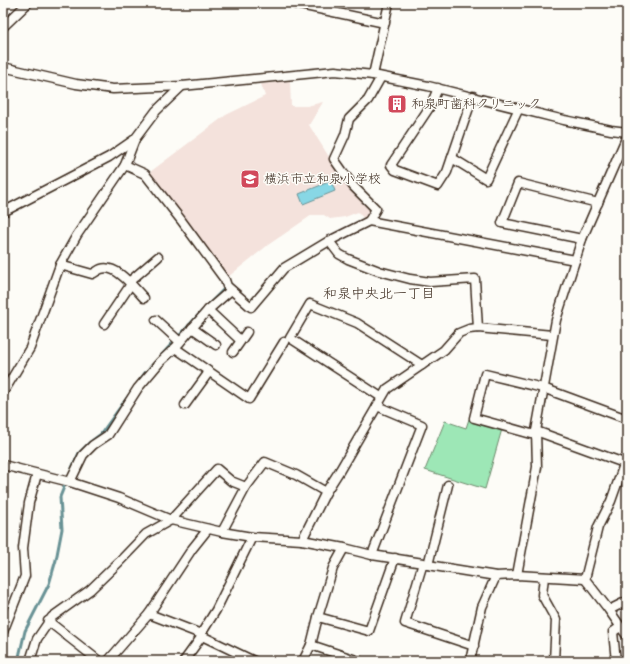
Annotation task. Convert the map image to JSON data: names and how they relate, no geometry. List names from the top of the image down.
{
  "districts": ["和泉中央北一丁目"],
  "places": {
    "building": ["和泉町歯科クリニック"],
    "school or university": ["横浜市立和泉小学校"]
  }
}
